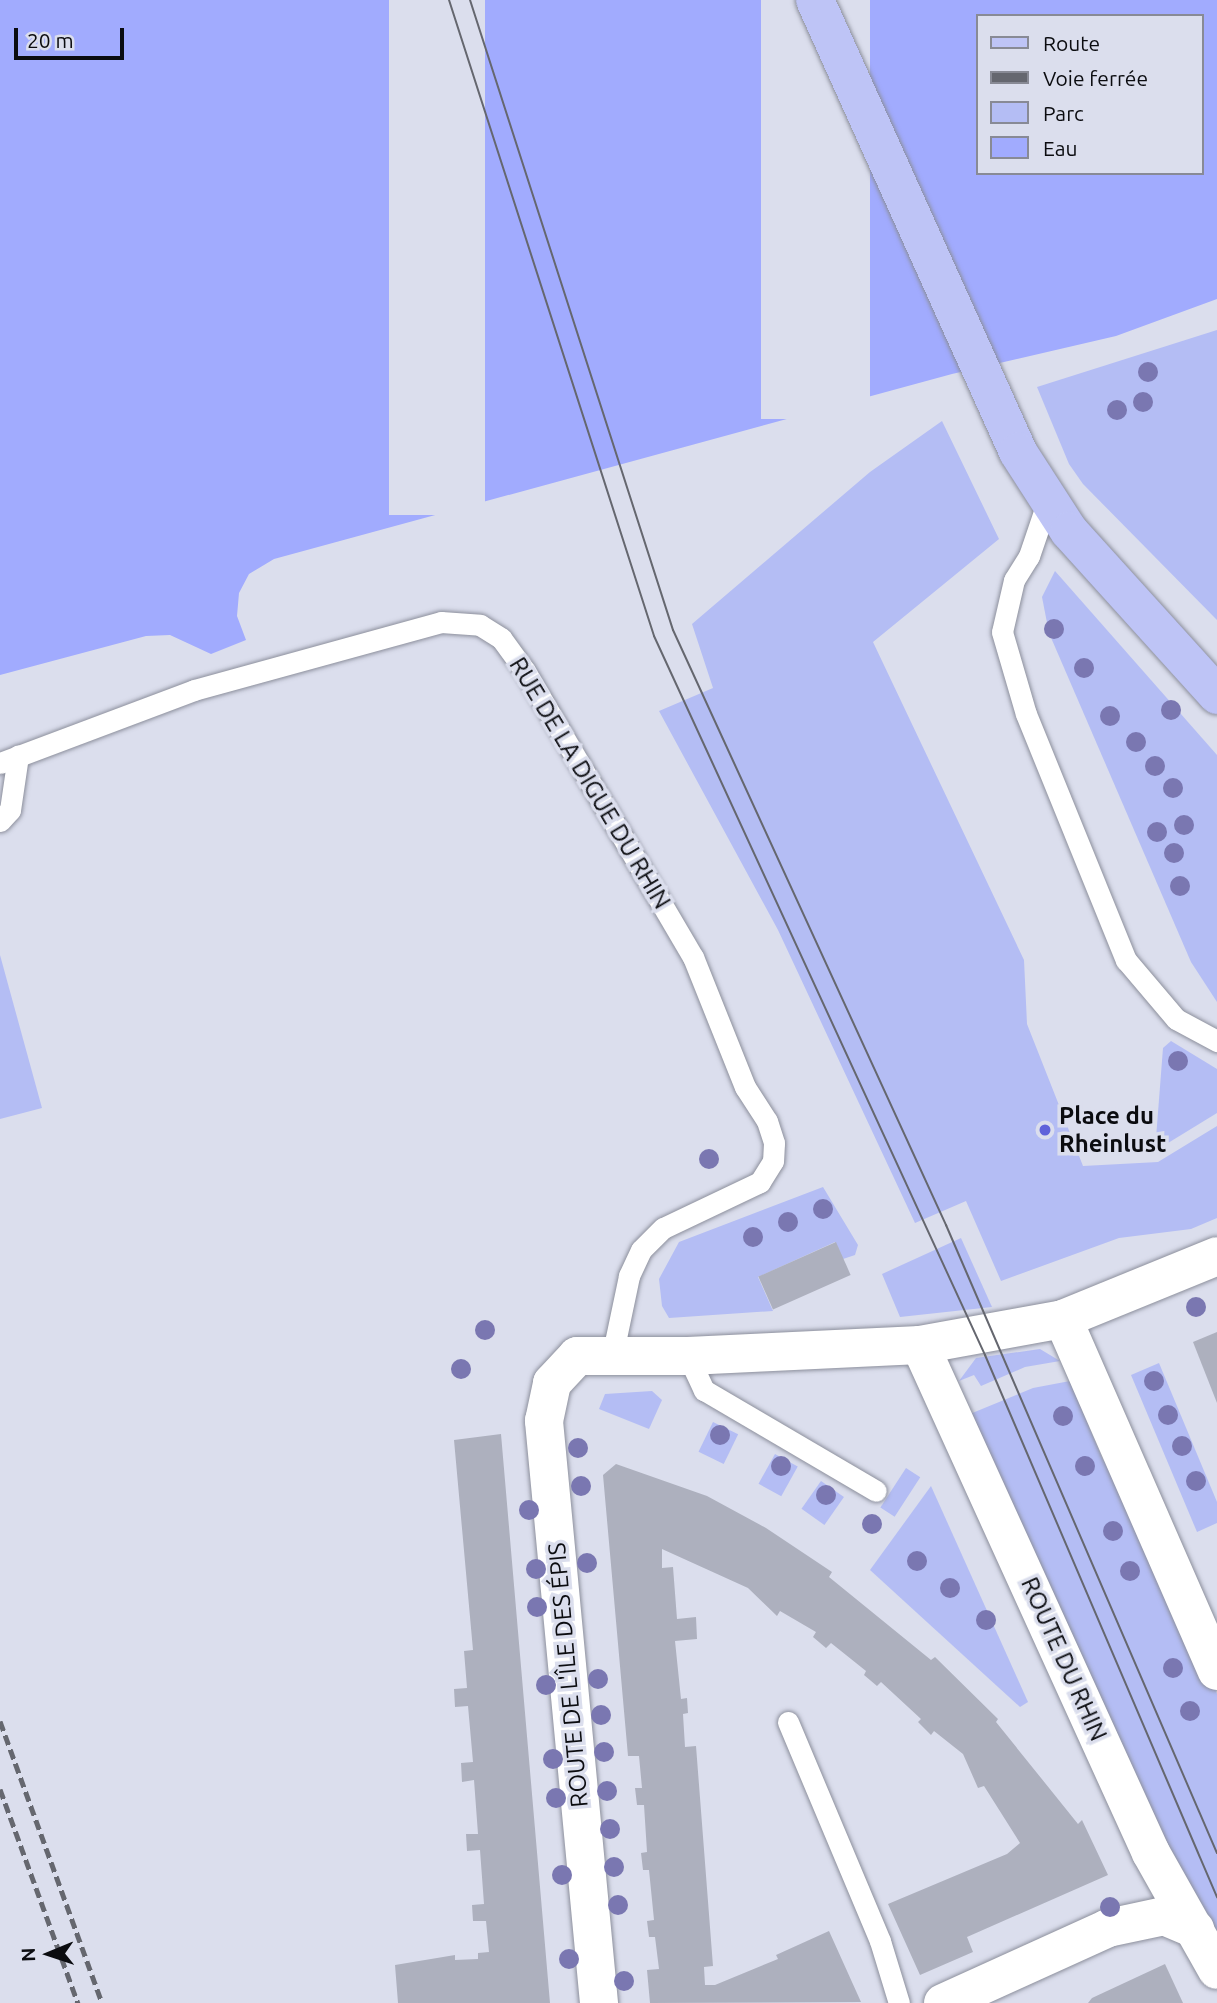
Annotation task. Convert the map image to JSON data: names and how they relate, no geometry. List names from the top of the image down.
{
  "streets": {
    "street": ["ROUTE DU RHIN", "ROUTE DE L'ÎLE DES ÉPIS"],
    "lane": ["RUE DE LA DIGUE DU RHIN"]
  },
  "crossings": [
    ["RUE DE LA DIGUE DU RHIN", "ROUTE DE L'ÎLE DES ÉPIS"]
  ],
  "places": ["Place du Rheinlust"],
  "legend": [
    "Route",
    "Voie ferrée",
    "Parc",
    "Eau"
  ],
  "scale_bar": "20 m",
  "north": "left"
}
